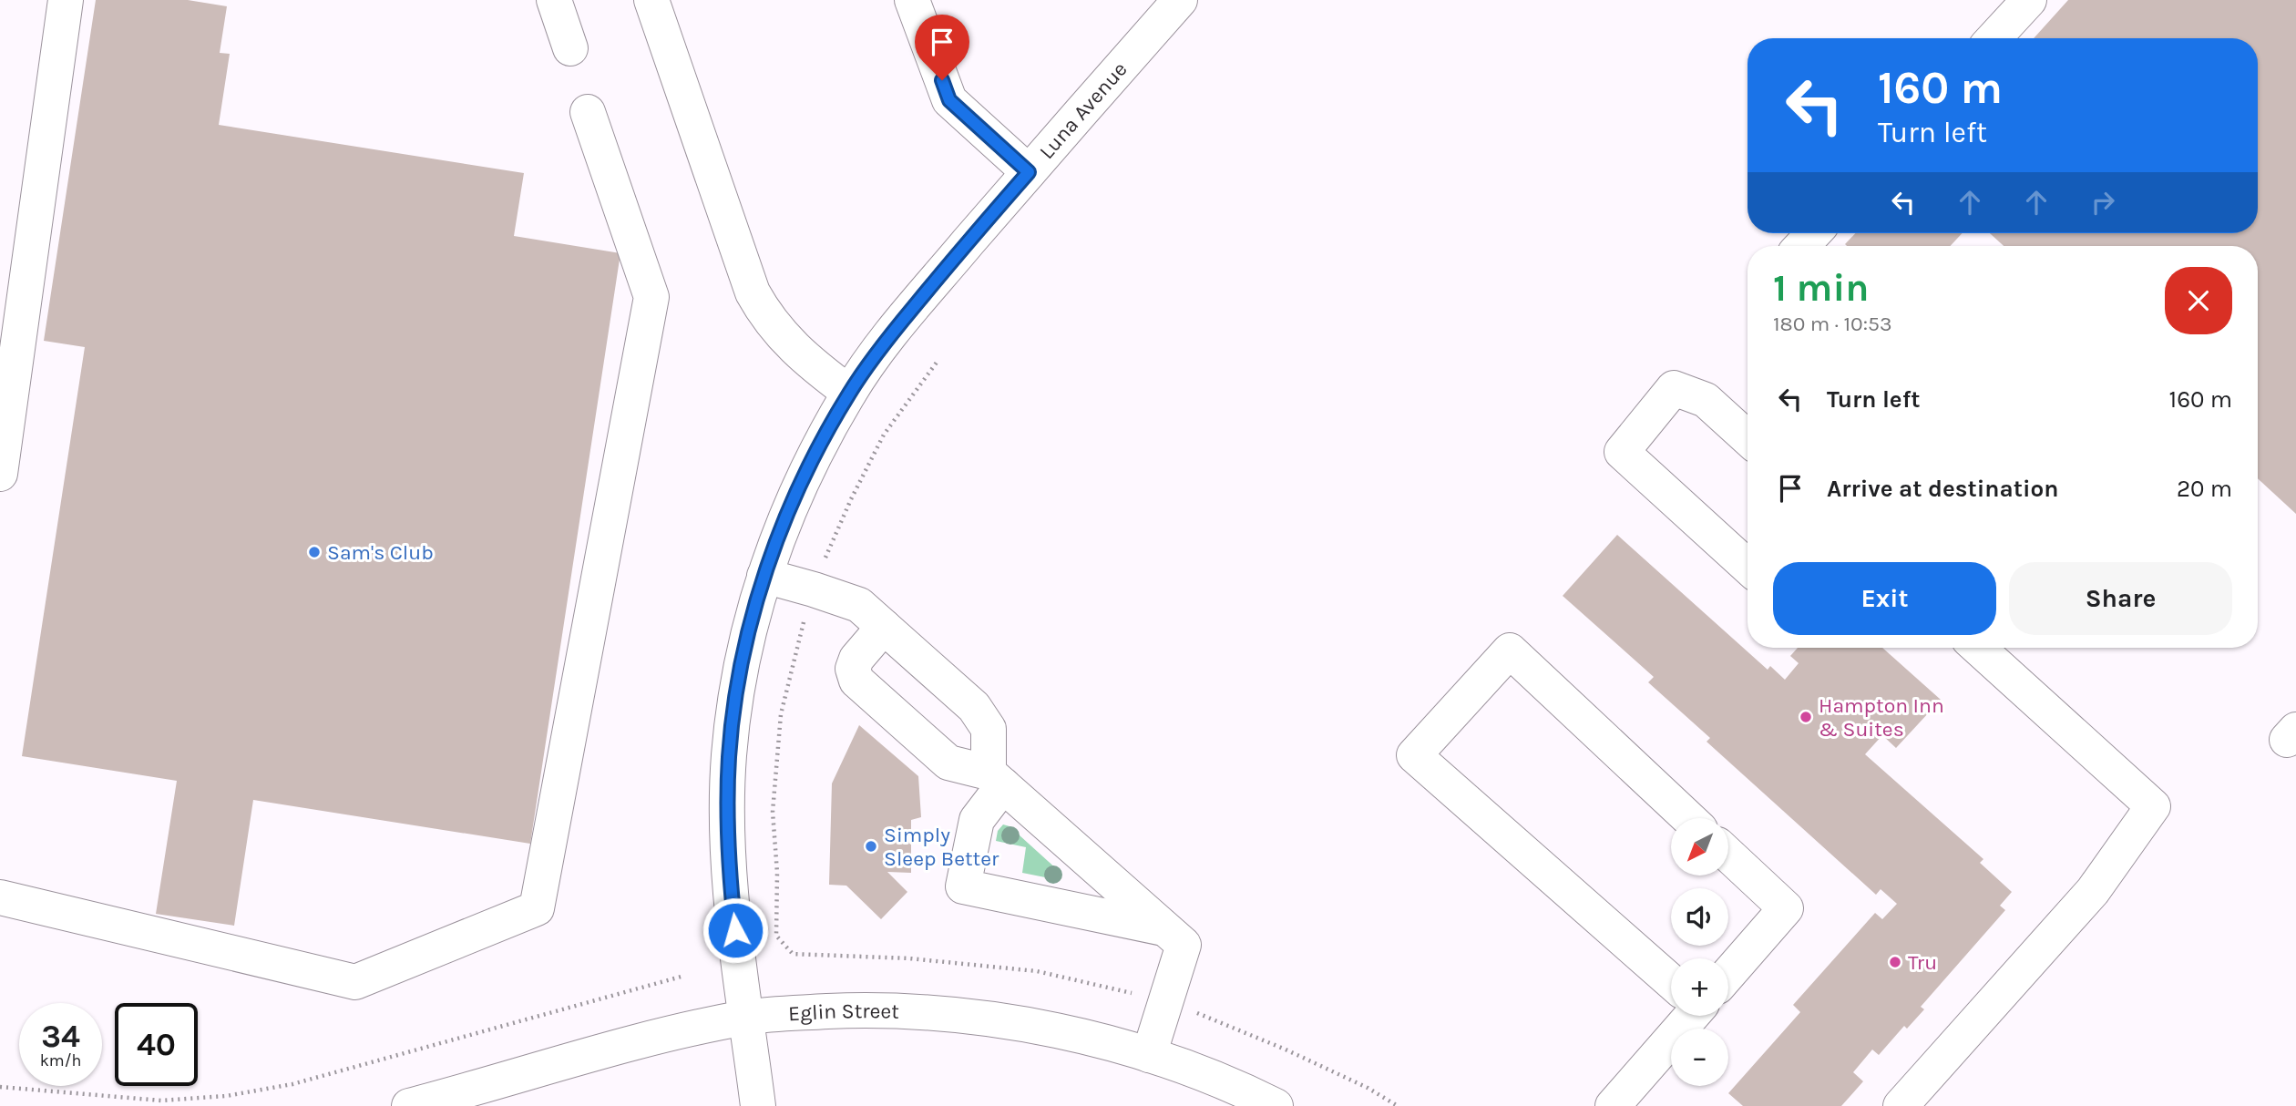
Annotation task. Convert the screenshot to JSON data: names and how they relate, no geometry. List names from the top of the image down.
{
  "streets": {
    "street": ["Luna Avenue", "Eglin Street"]
  },
  "crossings": [
    ["Luna Avenue", "Eglin Street"]
  ],
  "places": [
    "Sam's Club",
    "Hampton Inn & Suites",
    "Simply Sleep Better",
    "Tru"
  ],
  "north": "bottom left",
  "page": {
    "turn": ["160 m", "Turn left"],
    "heading": ["1 min", "180 m · 10:53"],
    "list": [
      {
        "name": "Turn left",
        "value": "160 m"
      },
      {
        "name": "Arrive at destination",
        "value": "20 m"
      }
    ],
    "buttons": ["Exit", "Share"],
    "map_buttons": ["+", "−"],
    "speed": "34 km/h",
    "limit": "40"
  }
}
